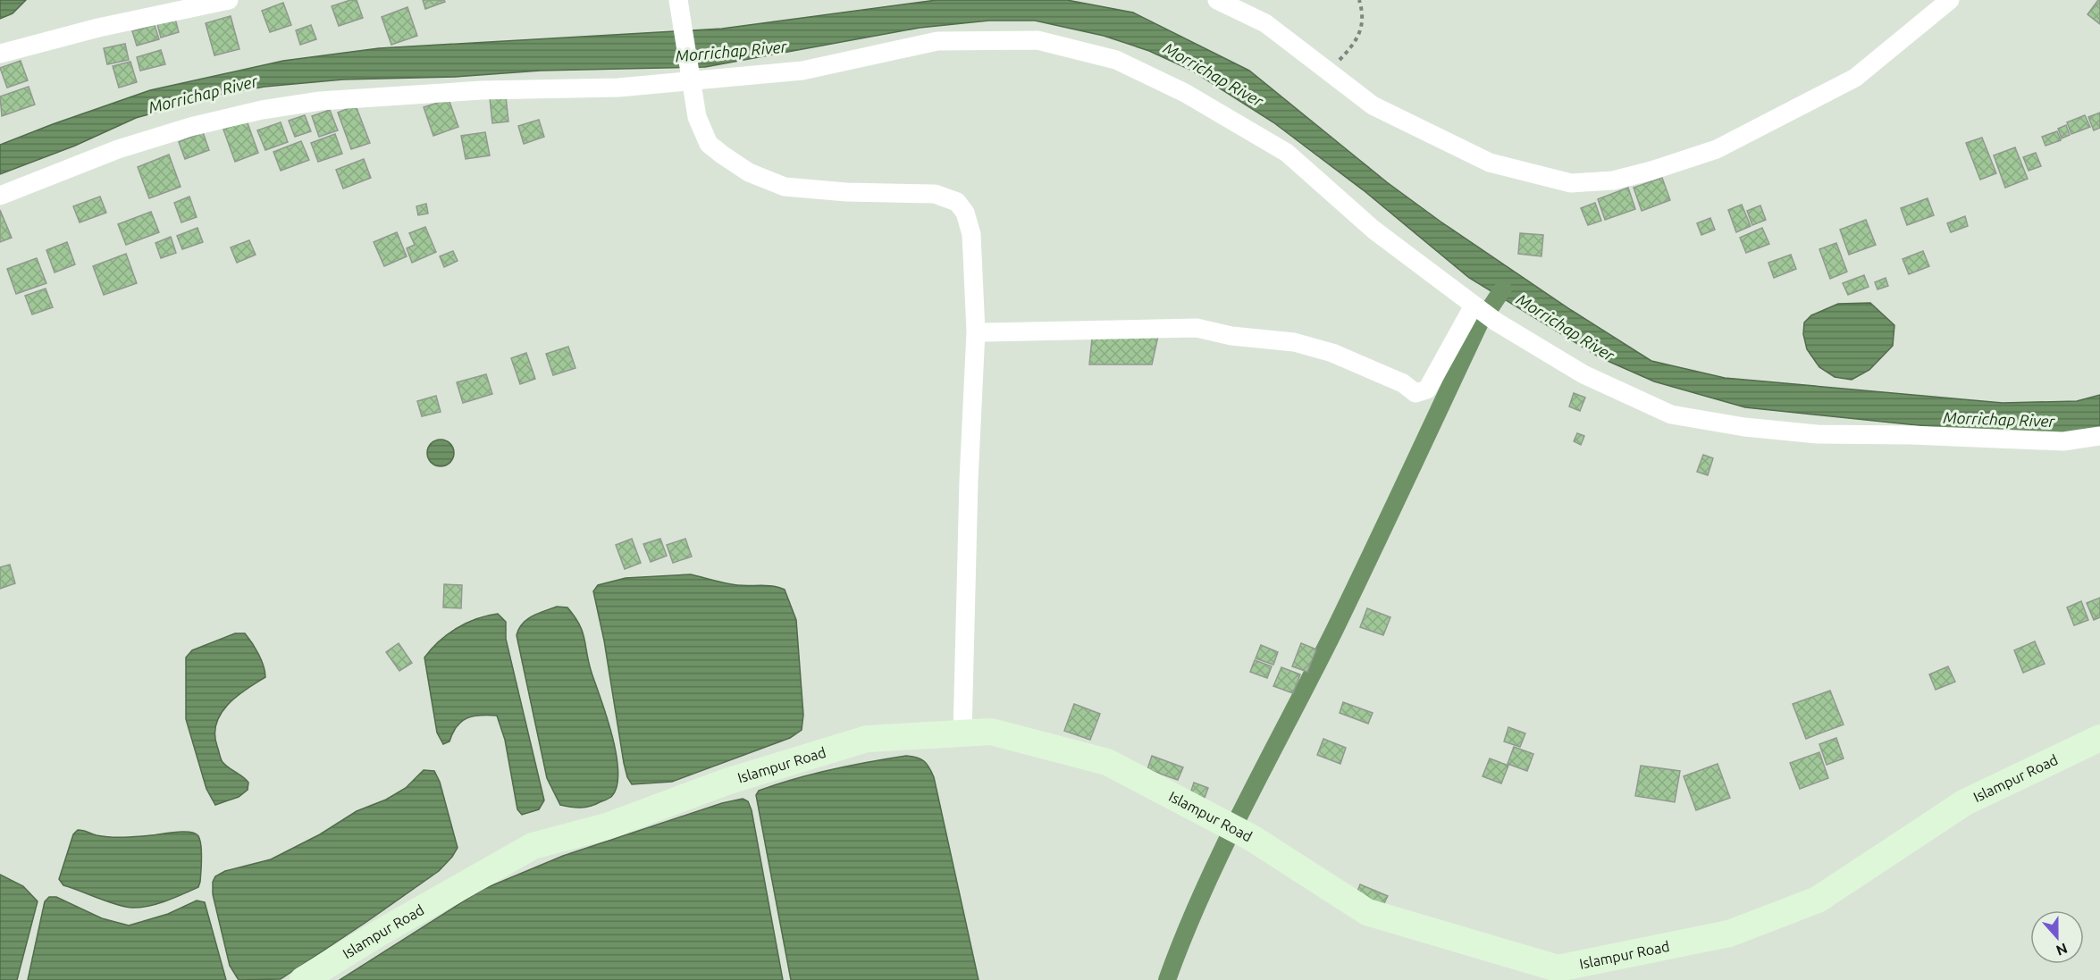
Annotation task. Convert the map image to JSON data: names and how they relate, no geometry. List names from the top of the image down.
{
  "streets": {
    "street": ["Islampur Road"]
  },
  "water": ["Morrichap River"],
  "north": "bottom"
}
